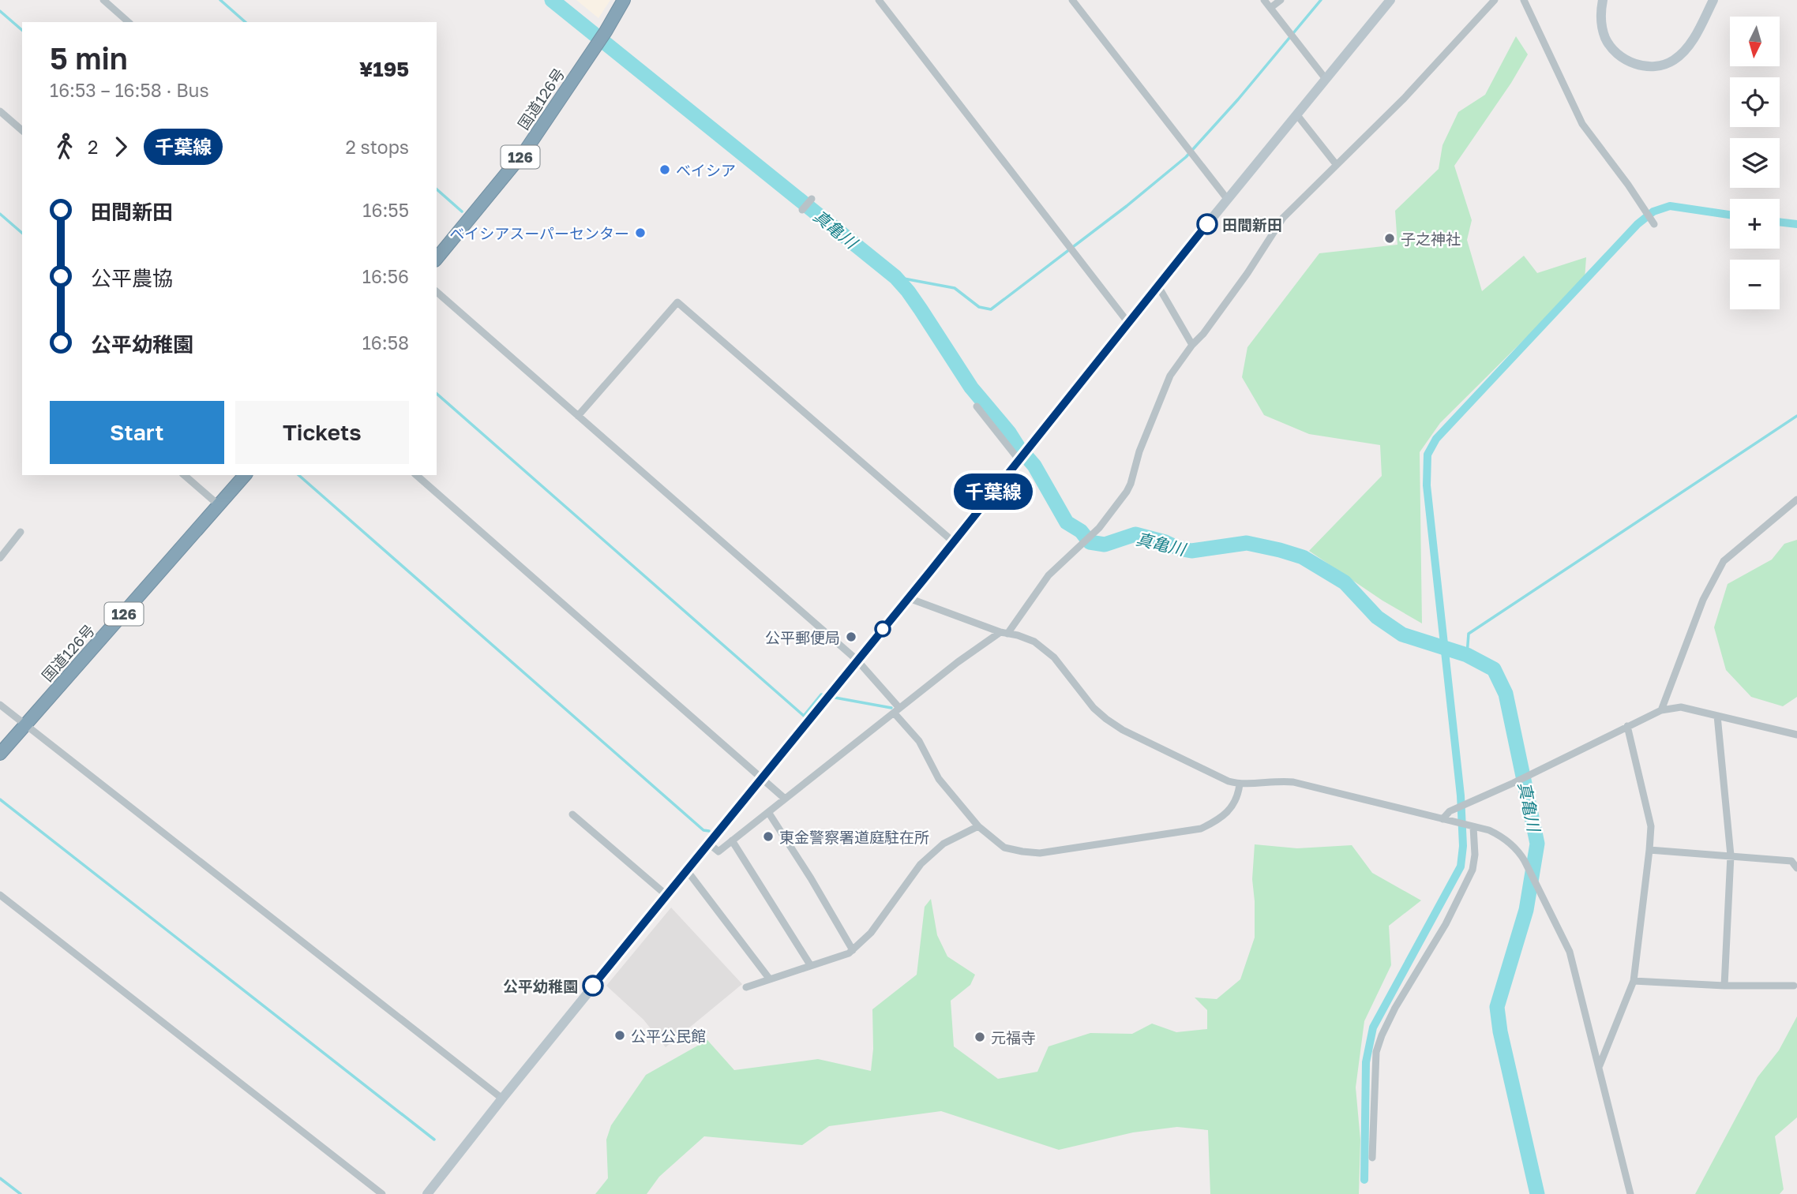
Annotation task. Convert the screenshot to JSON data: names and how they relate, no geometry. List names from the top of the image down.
{
  "streets": {
    "highway": ["国道126号", "126"]
  },
  "water": ["真亀川"],
  "places": [
    "ベイシア",
    "田間新田",
    "ベイシアスーパーセンター",
    "子之神社",
    "公平郵便局",
    "東金警察署道庭駐在所",
    "公平幼稚園",
    "公平公民館",
    "元福寺"
  ],
  "lines": ["bus line 千葉線"],
  "north": "bottom",
  "page": {
    "on_map": "千葉線",
    "map_buttons": ["+", "−"],
    "heading": ["5 min", "16:53 – 16:58 · Bus", "¥195"],
    "legs": ["2", "千葉線", "2 stops"],
    "list": [
      {
        "name": "田間新田",
        "value": "16:55"
      },
      {
        "name": "公平農協",
        "value": "16:56"
      },
      {
        "name": "公平幼稚園",
        "value": "16:58"
      }
    ],
    "buttons": ["Start", "Tickets"]
  }
}
